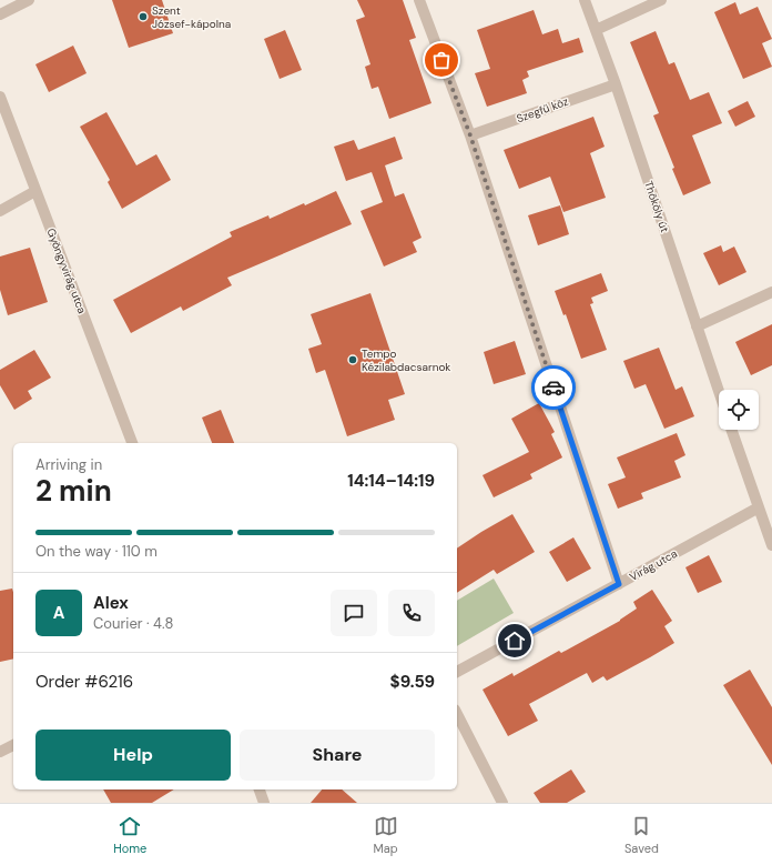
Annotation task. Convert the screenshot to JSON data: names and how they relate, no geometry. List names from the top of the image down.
{
  "streets": {
    "street": [
      "Szegfű köz",
      "Thököly út",
      "Gyöngyvirág utca",
      "Virág utca"
    ]
  },
  "crossings": [
    ["Szegfű köz", "Thököly út"]
  ],
  "places": ["Szent József-kápolna", "Tempo Kézilabdacsarnok"],
  "page": {
    "heading": ["2 min", "Arriving in", "14:14–14:19"],
    "panel": [
      "Alex",
      "Courier · 4.8",
      "Order #6216",
      "$9.59"
    ],
    "bar": "On the way · 110 m",
    "round": "A",
    "buttons": ["Help", "Share"],
    "tabs": ["Home", "Map", "Saved"]
  }
}
